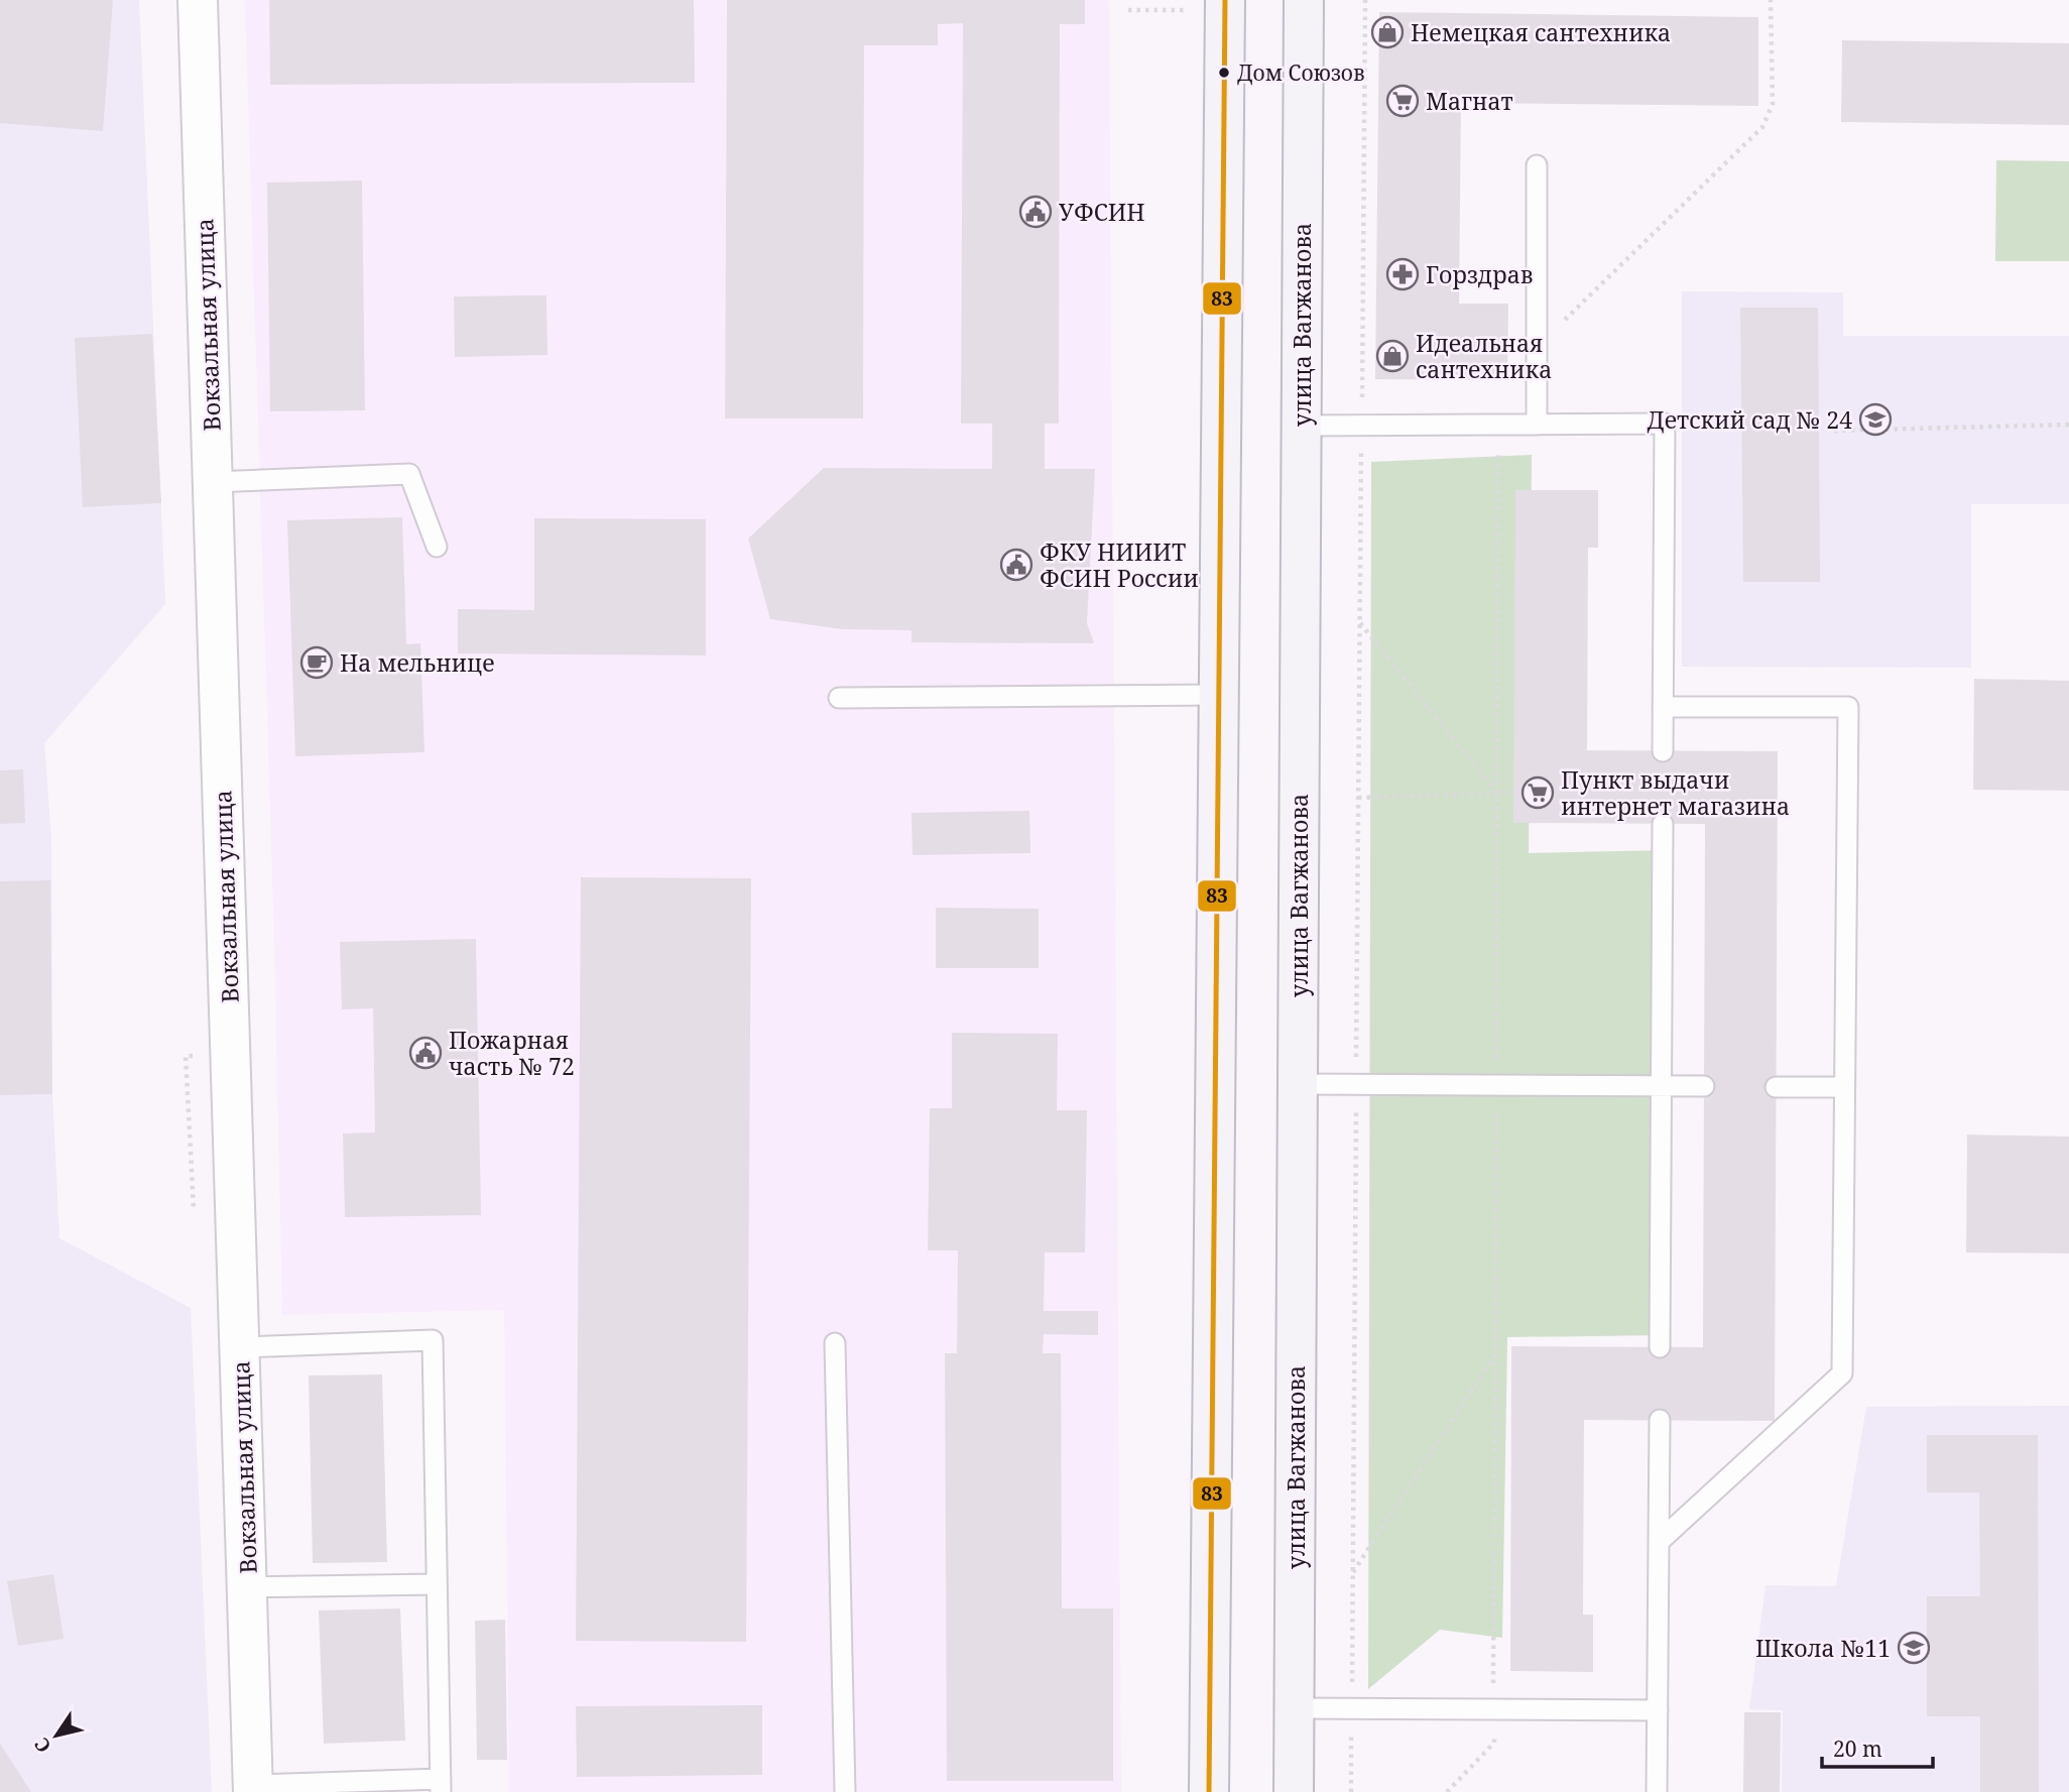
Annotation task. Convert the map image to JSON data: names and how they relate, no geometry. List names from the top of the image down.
{
  "streets": {
    "main road": ["улица Вагжанова"],
    "street": ["Вокзальная улица"]
  },
  "places": {
    "shop": ["Немецкая сантехника", "Идеальная сантехника"],
    "other": ["Дом Союзов"],
    "supermarket": ["Магнат", "Пункт выдачи интернет магазина"],
    "public building": ["УФСИН", "ФКУ НИИИТ ФСИН России", "Пожарная часть № 72"],
    "pharmacy": ["Горздрав"],
    "school or university": ["Детский сад № 24", "Школа №11"],
    "cafe": ["На мельнице"]
  },
  "lines": ["transit line 83"],
  "scale_bar": "20 m",
  "north": "bottom left"
}
